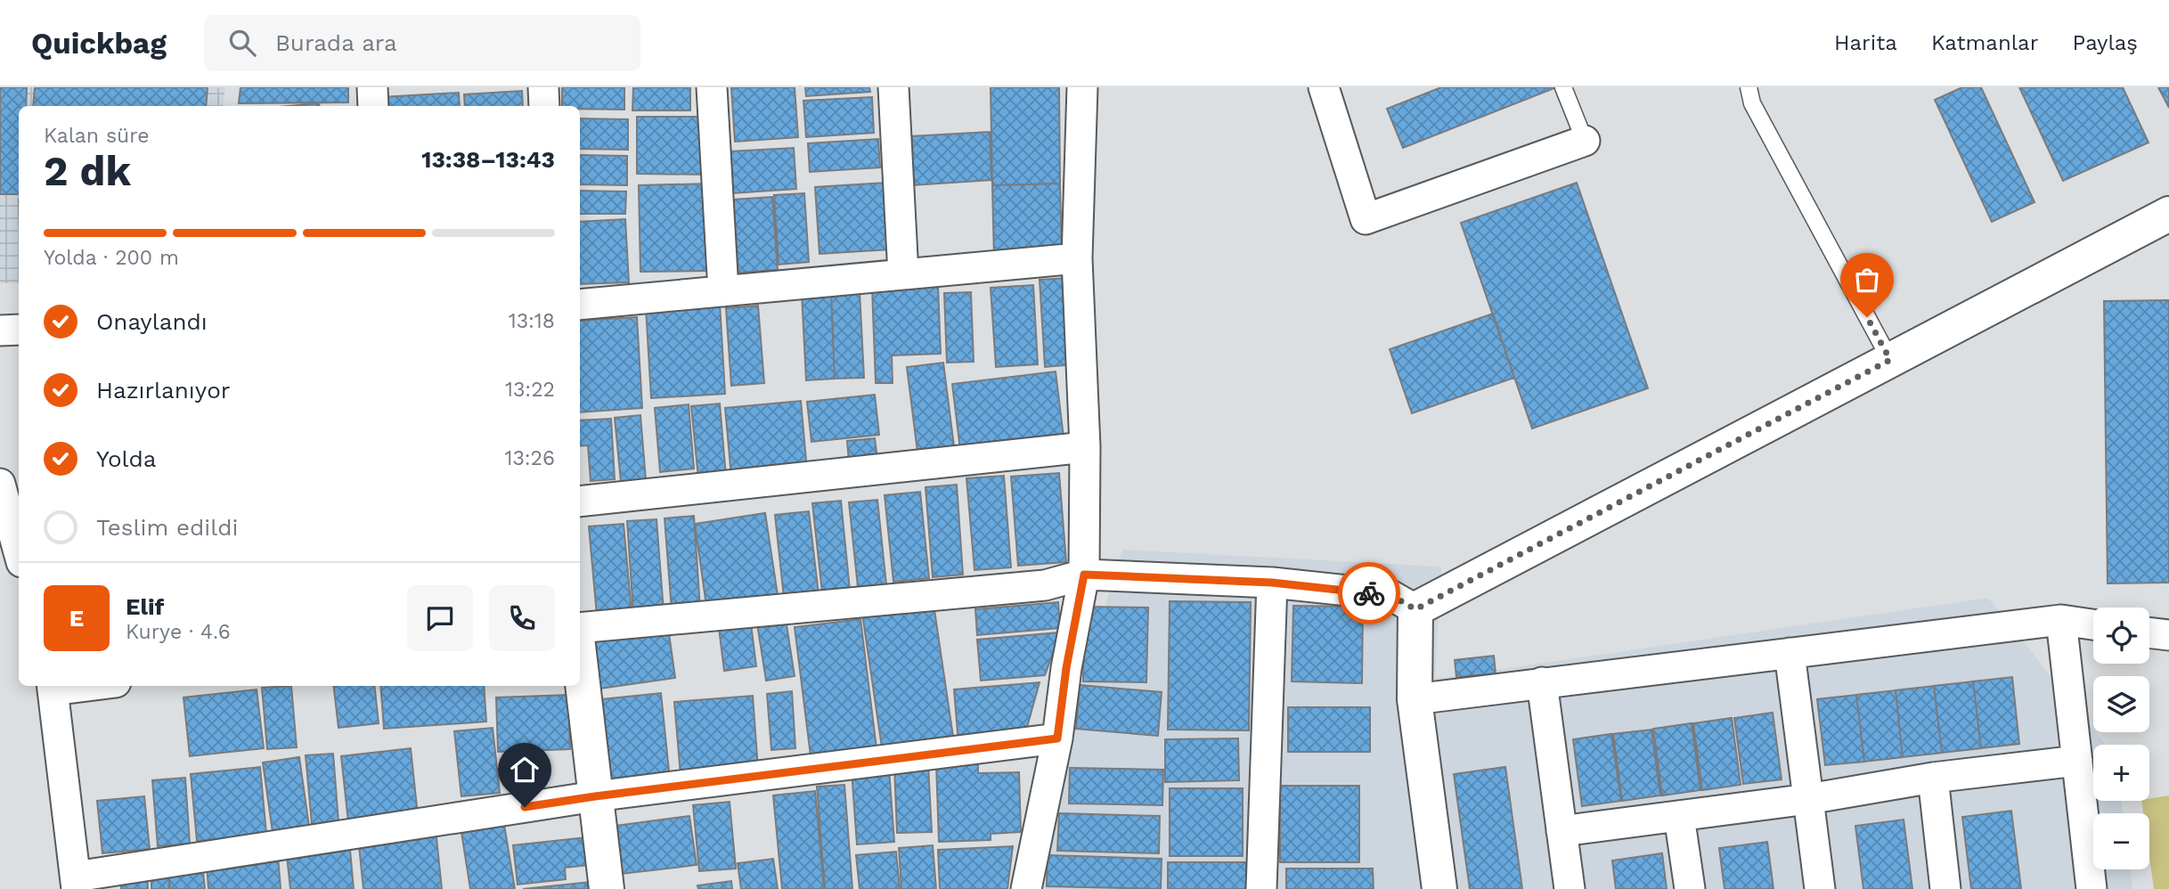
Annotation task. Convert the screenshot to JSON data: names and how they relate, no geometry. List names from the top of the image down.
{
  "page": {
    "header": "Quickbag",
    "search": "Burada ara",
    "nav": ["Harita", "Katmanlar", "Paylaş"],
    "heading": ["2 dk", "Kalan süre", "13:38–13:43"],
    "panel": ["Elif", "Kurye · 4.6"],
    "bar": "Yolda · 200 m",
    "list": [
      ["Onaylandı", "13:18"],
      ["Hazırlanıyor", "13:22"],
      ["Yolda", "13:26"],
      "Teslim edildi"
    ],
    "round": "E",
    "map_buttons": ["+", "−"]
  }
}
